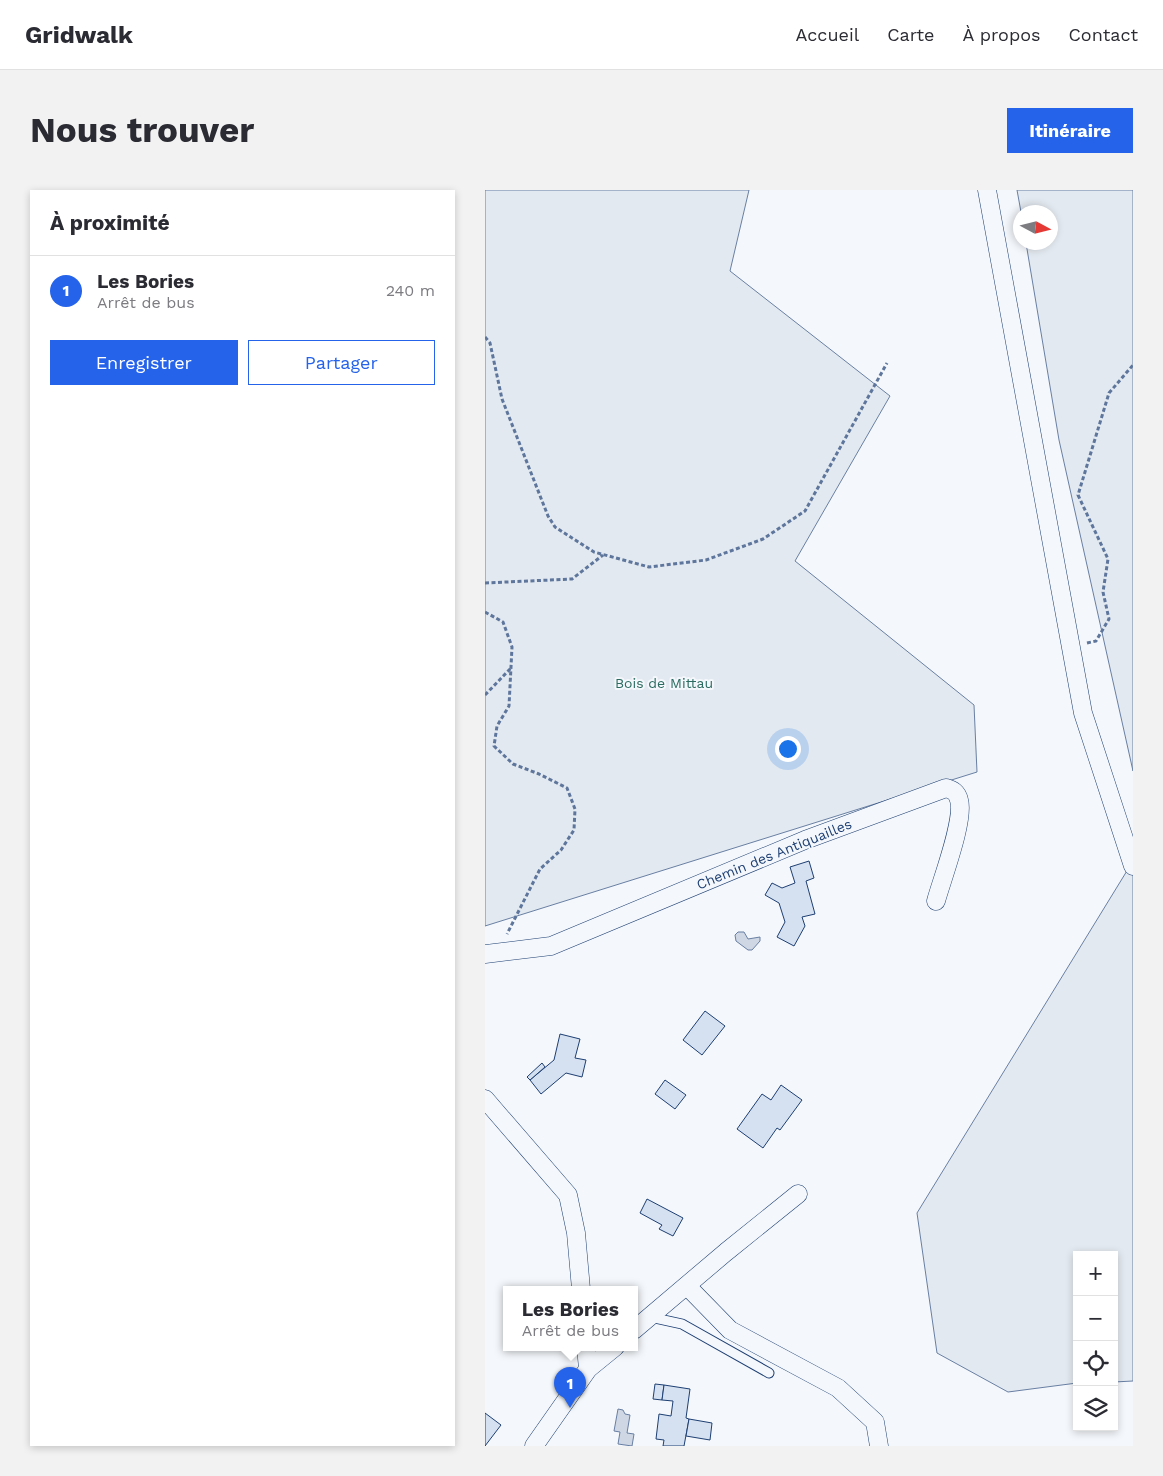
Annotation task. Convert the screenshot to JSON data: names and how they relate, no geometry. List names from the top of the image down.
{
  "streets": {
    "street": ["Chemin des Antiquailles"]
  },
  "parks": ["Bois de Mittau"],
  "north": "right",
  "page": {
    "header": "Gridwalk",
    "nav": [
      "Accueil",
      "Carte",
      "À propos",
      "Contact"
    ],
    "buttons": [
      "Itinéraire",
      ["Enregistrer", "Partager"]
    ],
    "title": "Nous trouver",
    "heading": "À proximité",
    "list": [
      {
        "mark": "1",
        "name": "Les Bories",
        "note": "Arrêt de bus",
        "value": "240 m"
      }
    ],
    "map_buttons": ["+", "−"],
    "popup": ["Les Bories", "Arrêt de bus"],
    "pins": "1"
  }
}
